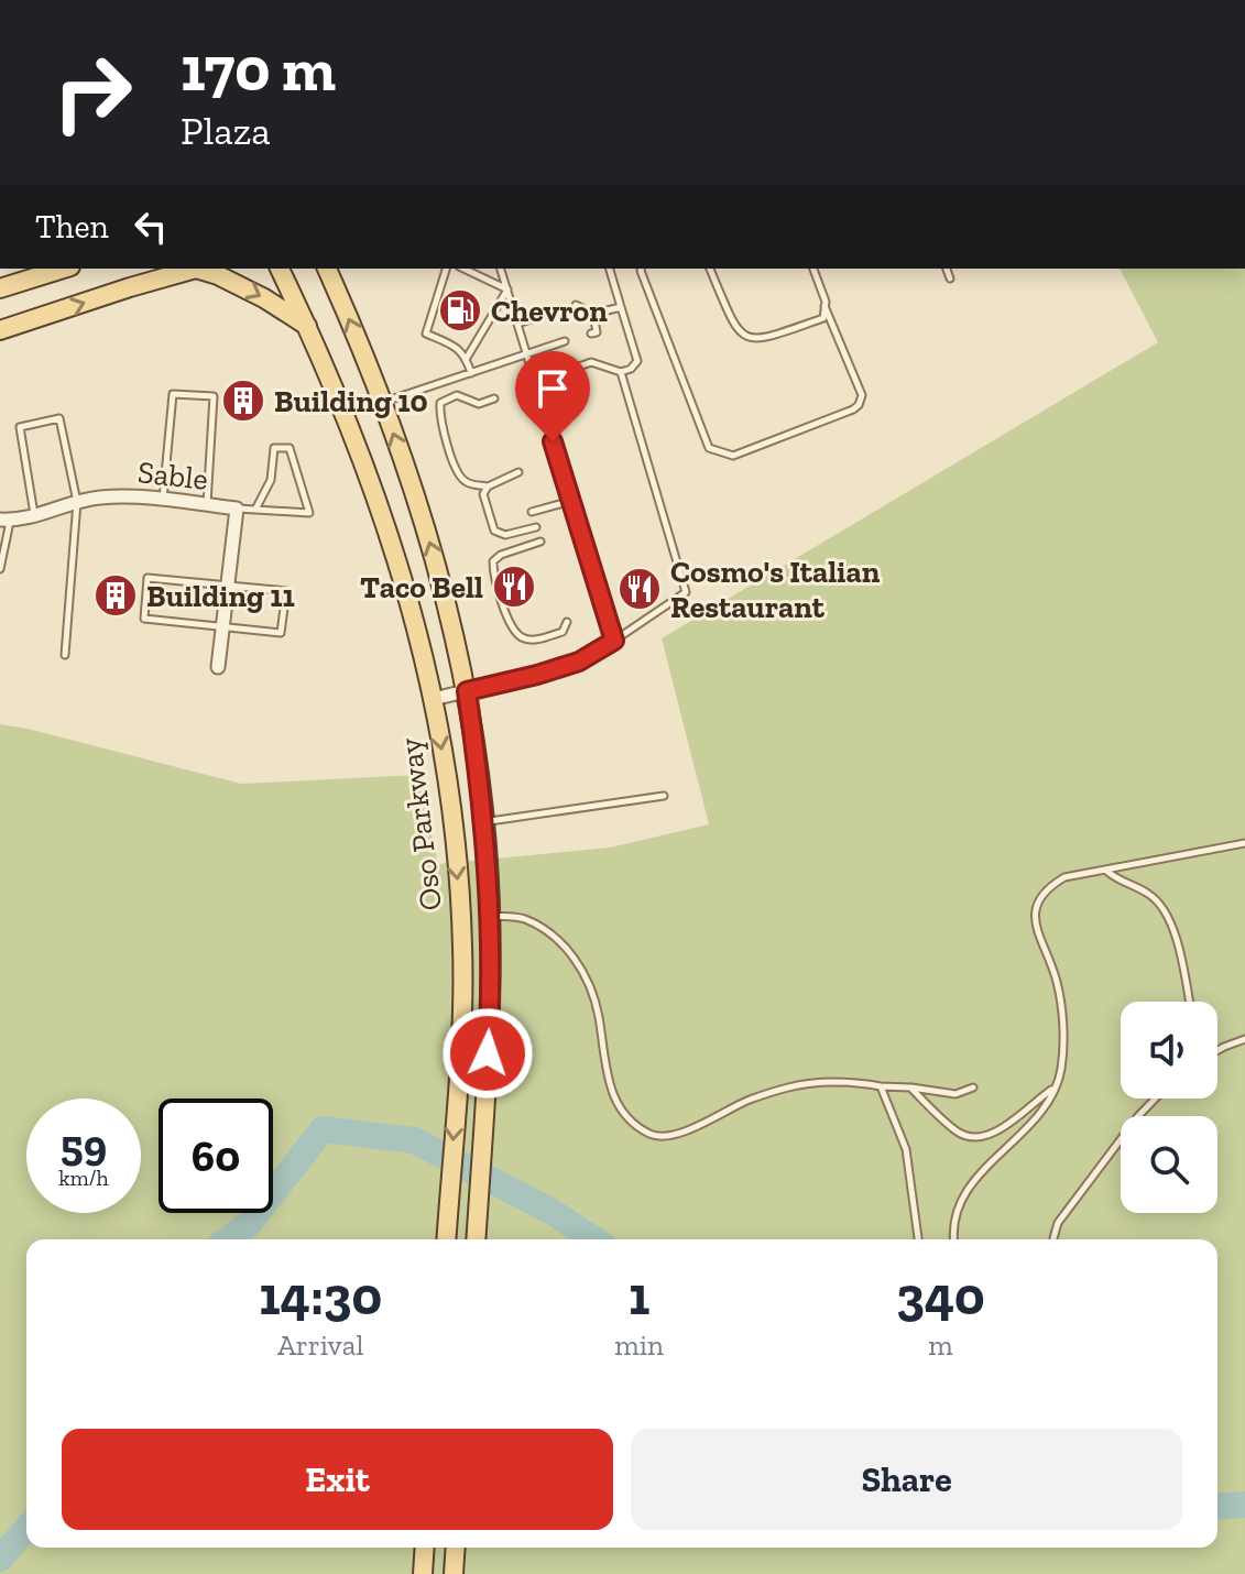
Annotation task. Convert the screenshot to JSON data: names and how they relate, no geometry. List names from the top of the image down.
{
  "streets": {
    "main road": ["Oso Parkway"],
    "street": ["Sable"]
  },
  "places": {
    "fuel station": ["Chevron"],
    "building": ["Building 10", "Building 11"],
    "restaurant": ["Taco Bell", "Cosmo's Italian Restaurant"]
  },
  "page": {
    "turn": ["170 m", "Plaza"],
    "then": "Then",
    "speed": "59 km/h",
    "limit": "60",
    "eta": [
      "14:30",
      "Arrival",
      "1",
      "min",
      "340",
      "m"
    ],
    "buttons": ["Exit", "Share"]
  }
}
